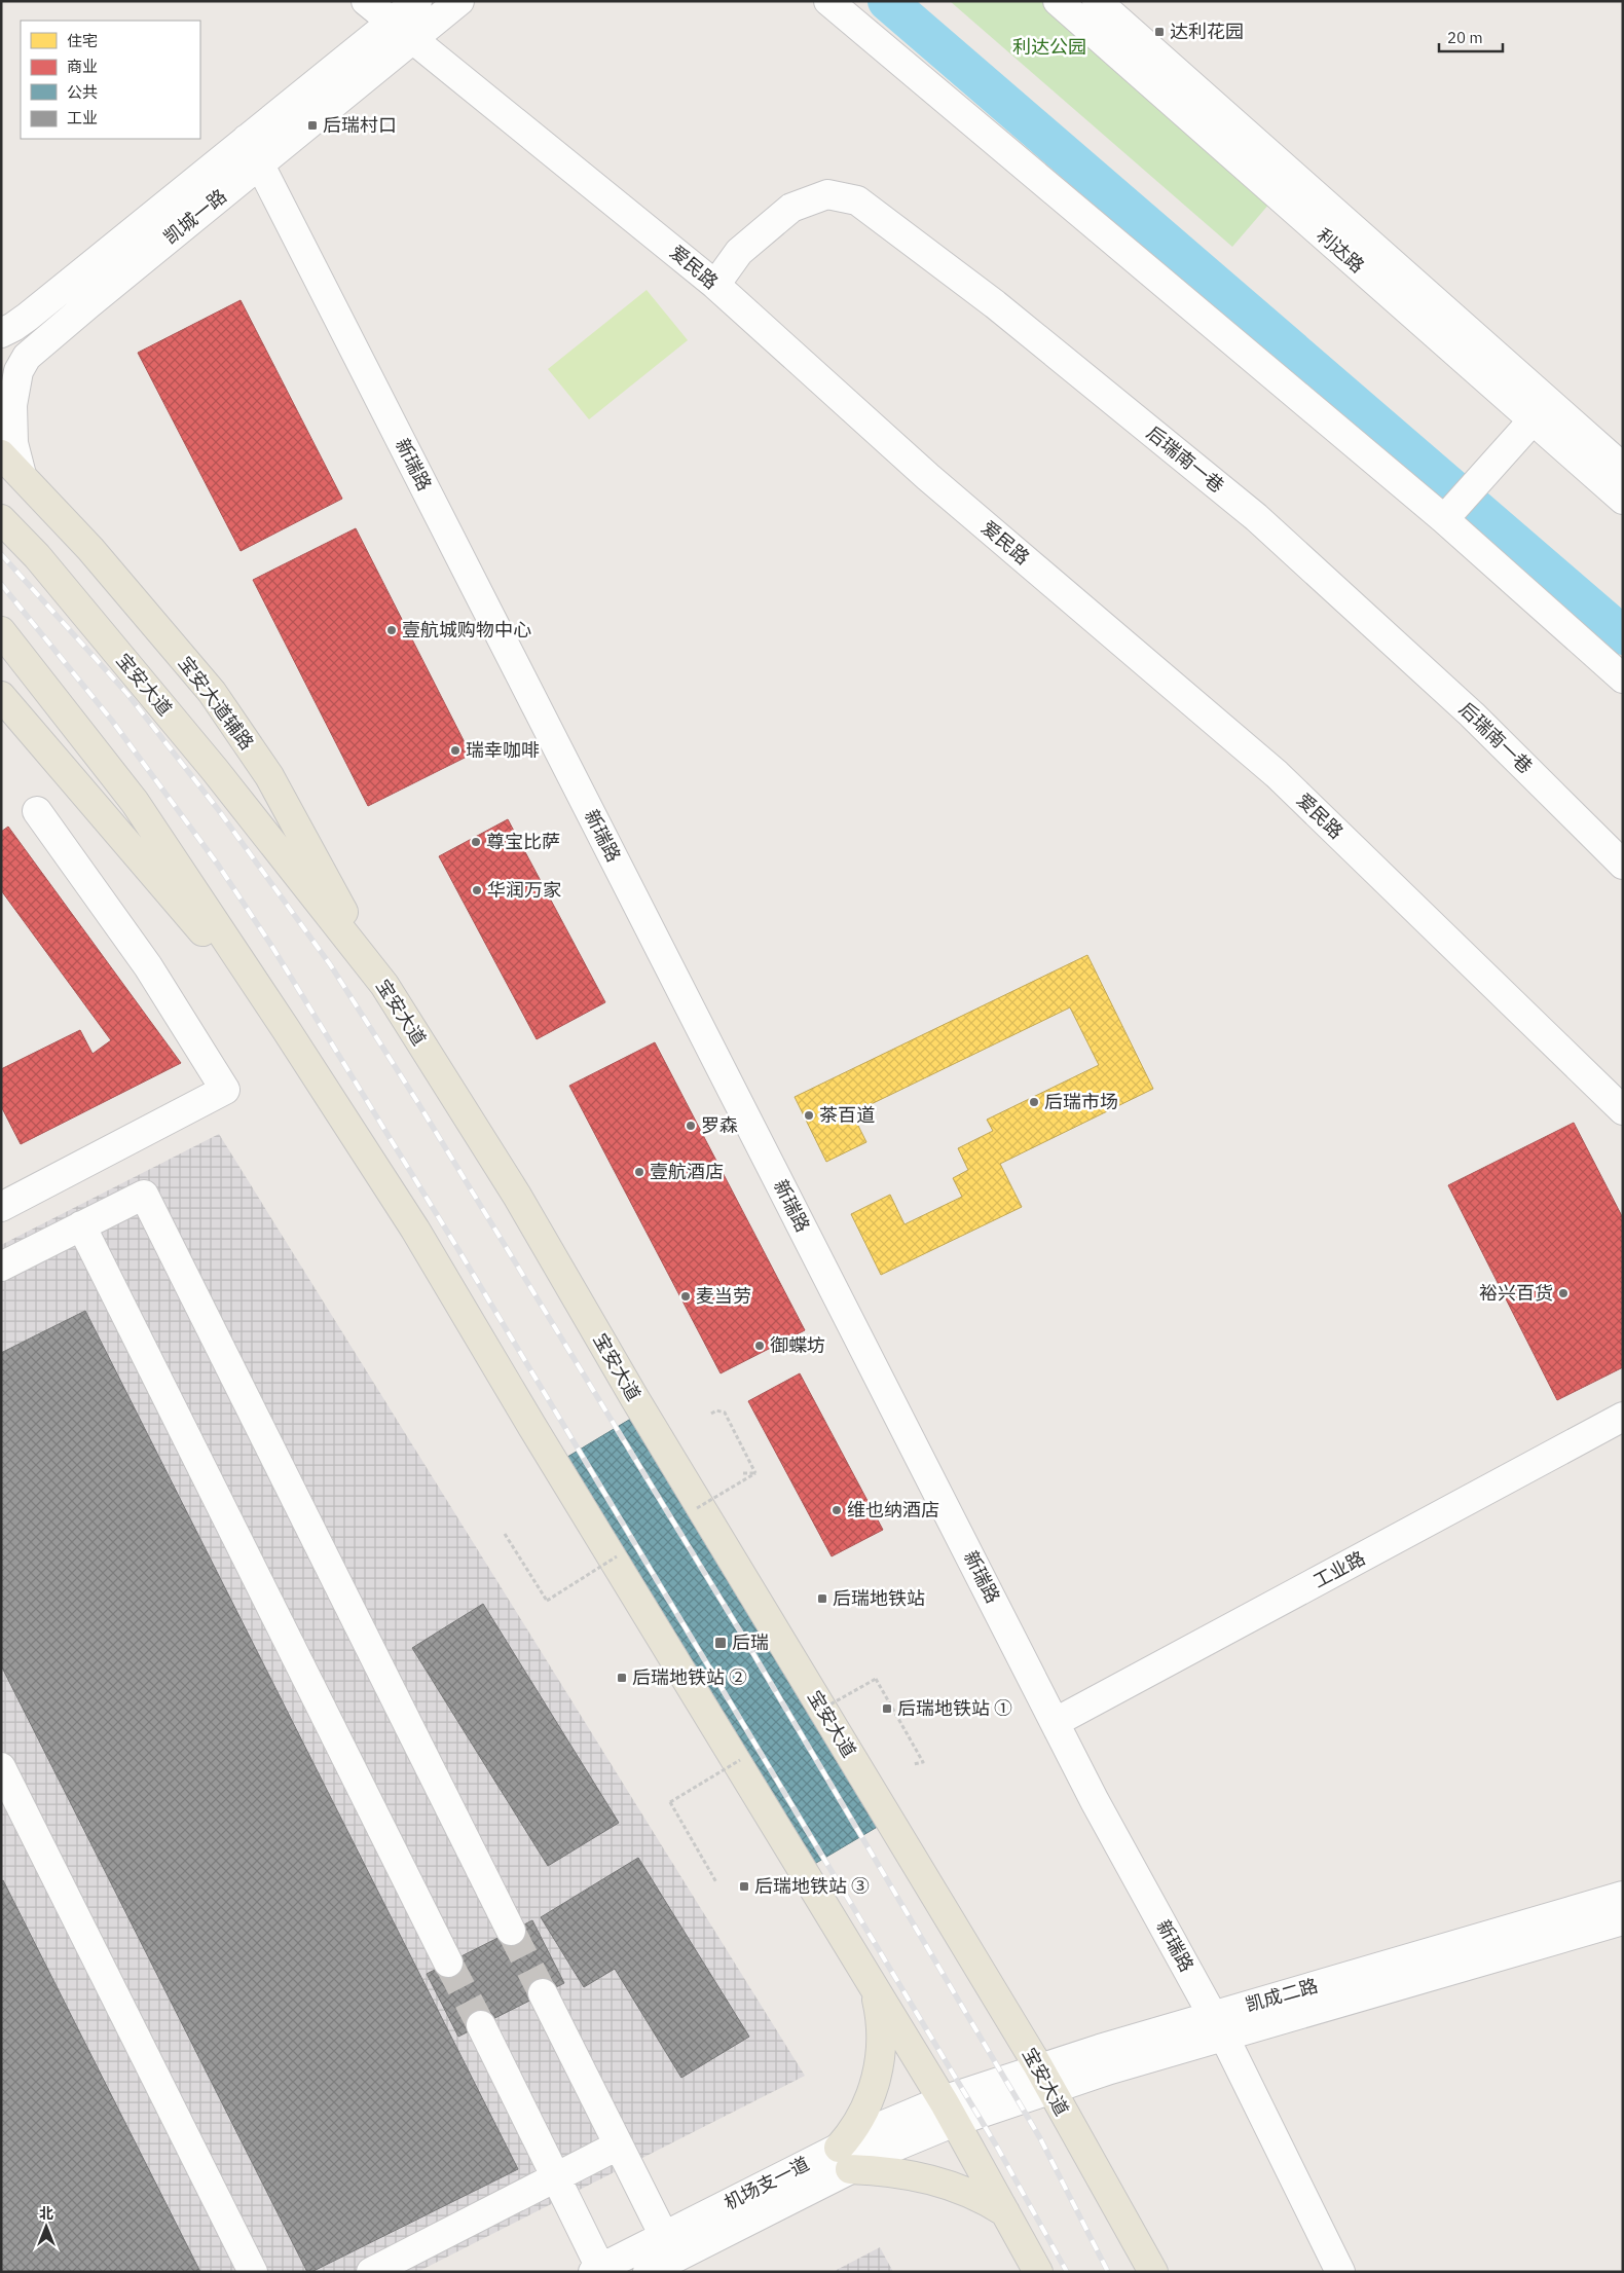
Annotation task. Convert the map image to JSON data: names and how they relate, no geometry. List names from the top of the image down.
{
  "streets": {
    "main road": ["宝安大道", "宝安大道辅路"],
    "street": [
      "凯城一路",
      "利达路",
      "爱民路",
      "后瑞南一巷",
      "新瑞路",
      "工业路",
      "凯成二路",
      "机场支一道"
    ]
  },
  "crossings": [
    ["凯城一路", "爱民路"],
    ["凯城一路", "新瑞路"],
    ["凯城一路", "宝安大道辅路"],
    ["爱民路", "后瑞南一巷"],
    ["新瑞路", "工业路"],
    ["新瑞路", "凯成二路"],
    ["宝安大道", "宝安大道辅路"],
    ["宝安大道", "凯成二路"],
    ["凯成二路", "机场支一道"]
  ],
  "parks": ["利达公园"],
  "places": {
    "transit": [
      "达利花园",
      "后瑞村口",
      "后瑞地铁站",
      "后瑞",
      "后瑞地铁站 ②",
      "后瑞地铁站 ①",
      "后瑞地铁站 ③"
    ],
    "other": [
      "壹航城购物中心",
      "瑞幸咖啡",
      "尊宝比萨",
      "华润万家",
      "后瑞市场",
      "茶百道",
      "罗森",
      "壹航酒店",
      "裕兴百货",
      "麦当劳",
      "御蝶坊",
      "维也纳酒店"
    ]
  },
  "legend": [
    "住宅",
    "商业",
    "公共",
    "工业"
  ],
  "scale_bar": "20 m",
  "north": "top"
}
